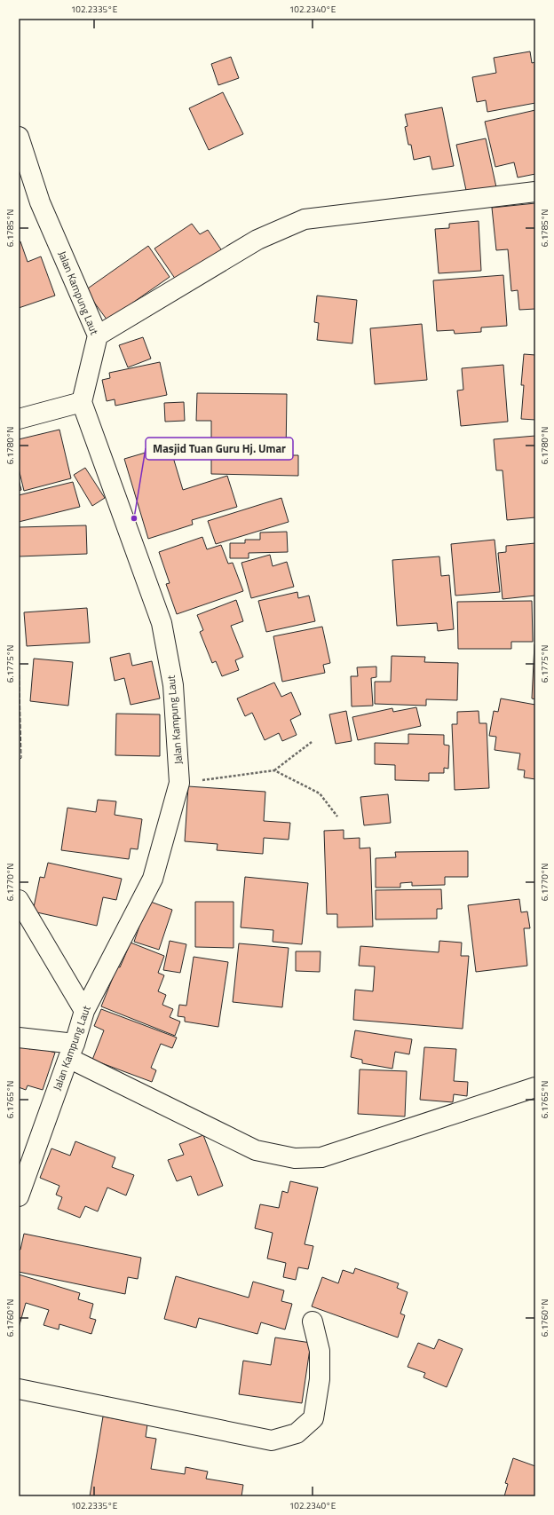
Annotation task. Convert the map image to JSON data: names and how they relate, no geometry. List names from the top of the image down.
{
  "streets": {
    "street": ["Jalan Kampung Laut"]
  },
  "places": ["Masjid Tuan Guru Hj. Umar"],
  "coordinates": [
    "102.2335°E",
    "102.2340°E",
    "6.1785°N",
    "6.1780°N",
    "6.1775°N",
    "6.1770°N",
    "6.1765°N",
    "6.1760°N"
  ]
}
